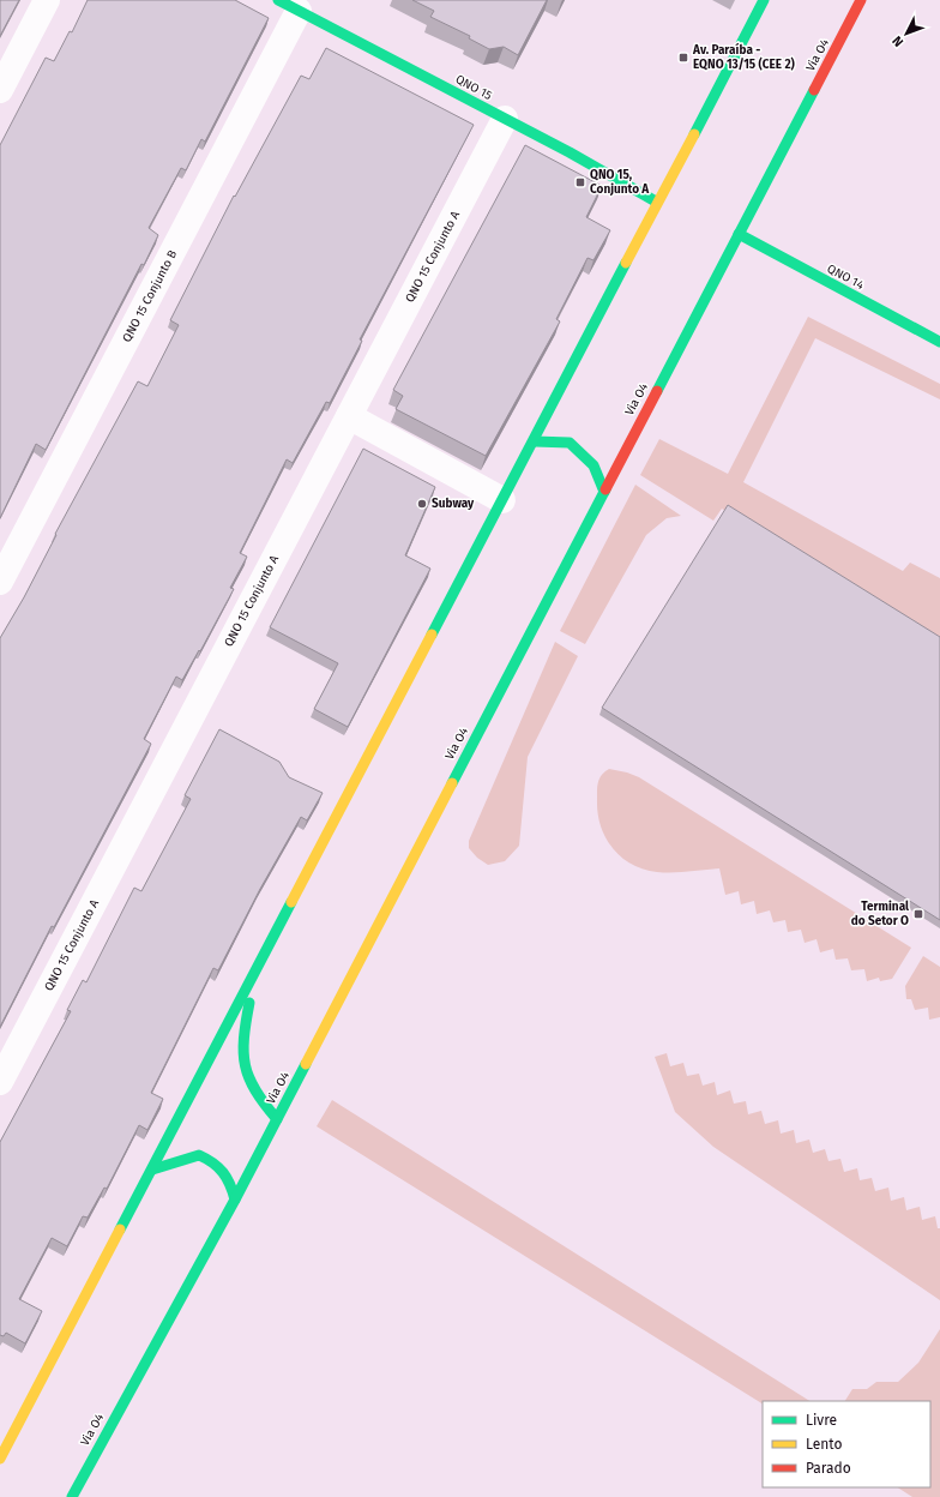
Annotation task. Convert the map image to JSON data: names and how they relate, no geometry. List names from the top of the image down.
{
  "streets": {
    "main road": ["Via O4", "QNO 15", "QNO 14"],
    "street": ["QNO 15 Conjunto A", "QNO 15 Conjunto B"]
  },
  "crossings": [
    ["Via O4", "QNO 14"],
    ["QNO 15", "QNO 15 Conjunto A"],
    ["QNO 15", "QNO 15 Conjunto B"]
  ],
  "places": {
    "transit": ["Av. Paraíba - EQNO 13/15 (CEE 2)", "QNO 15, Conjunto A", "Terminal do Setor O"],
    "other": ["Subway"]
  },
  "legend": ["Livre", "Lento", "Parado"],
  "north": "bottom left"
}
